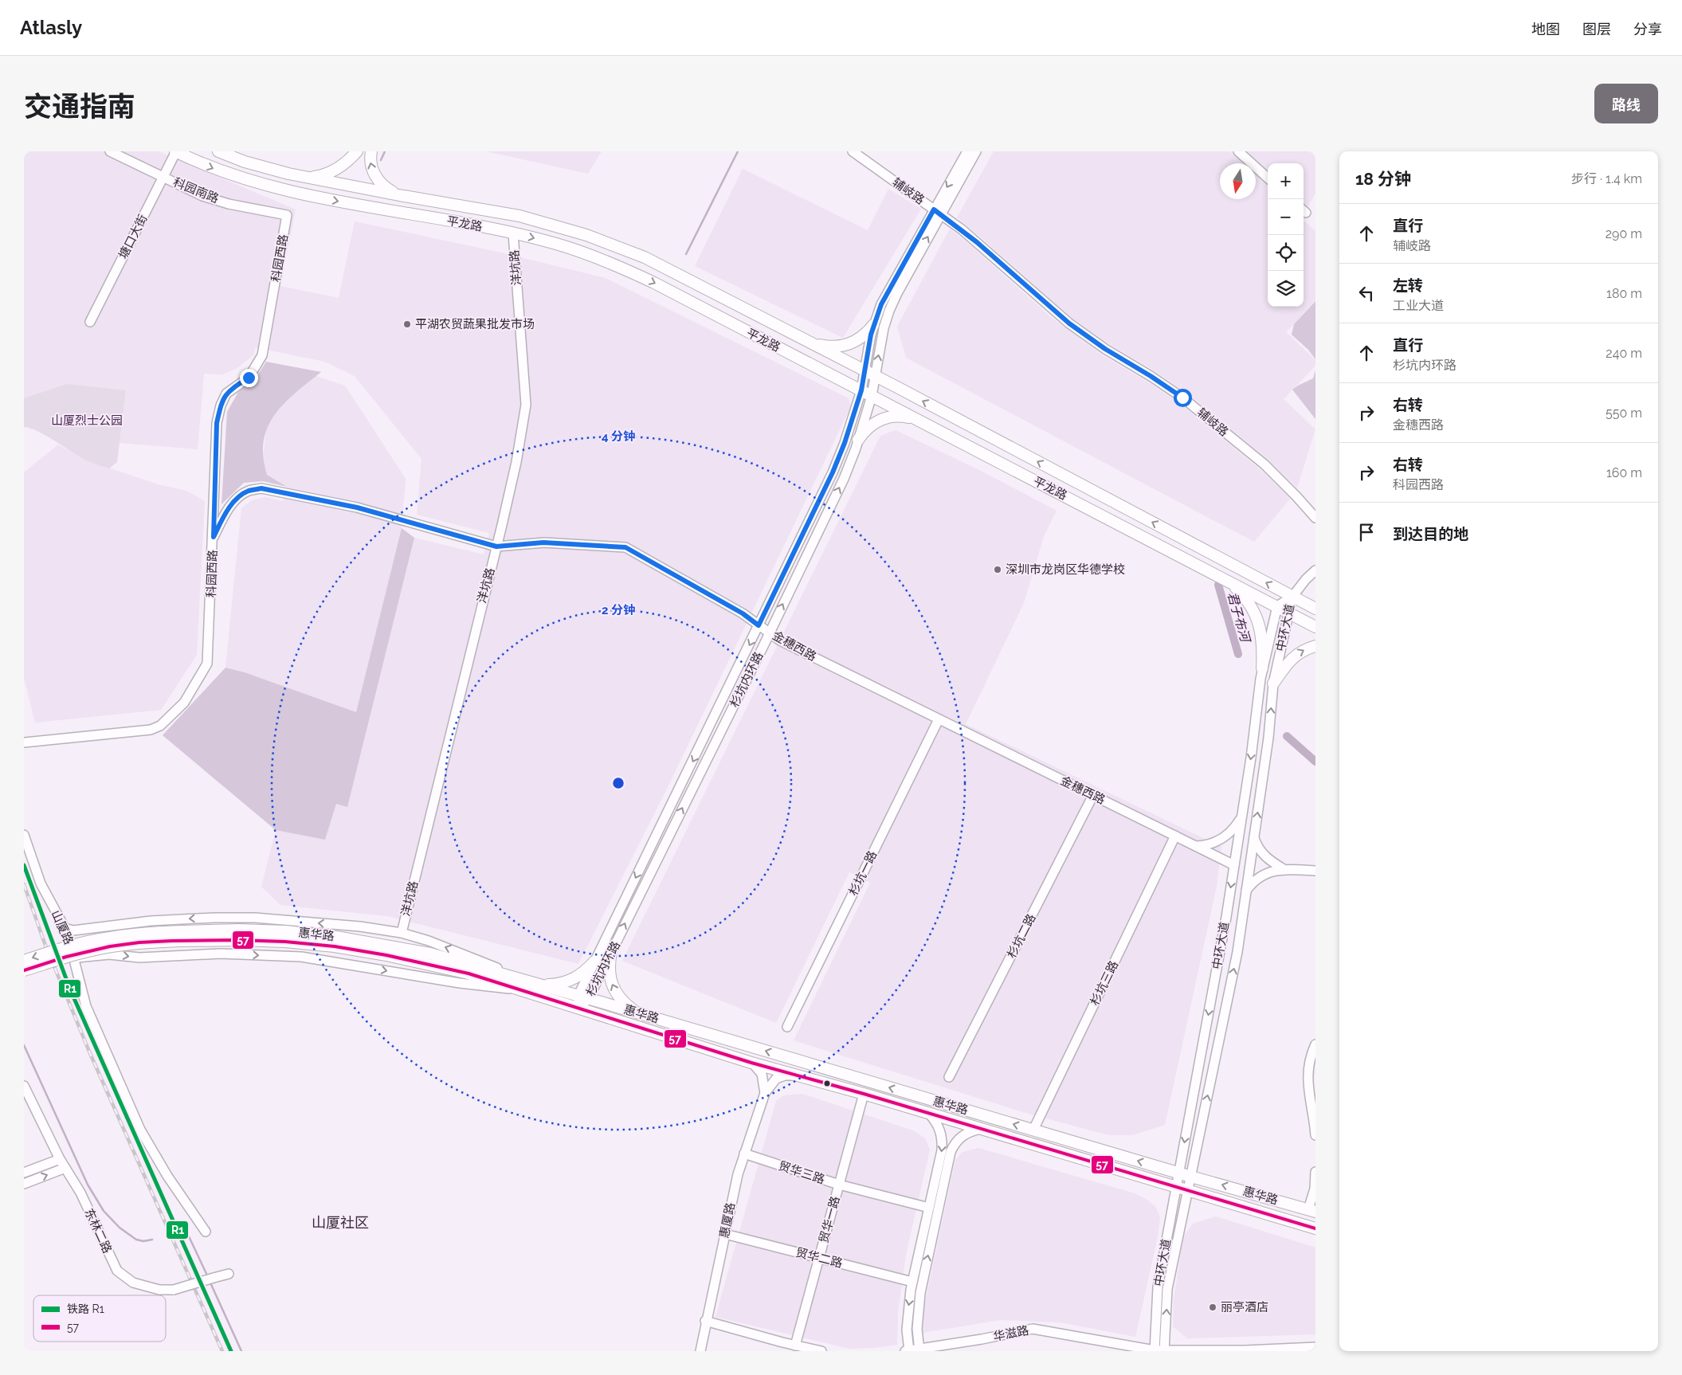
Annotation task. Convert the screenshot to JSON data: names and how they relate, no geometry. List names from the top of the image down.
{
  "streets": {
    "main road": ["平龙路", "惠华路"],
    "street": [
      "科园南路",
      "辅岐路",
      "塘口大街",
      "科园西路",
      "洋坑路",
      "中环大道",
      "金穗西路",
      "杉坑内环路",
      "杉坑一路",
      "山厦路",
      "杉坑二路",
      "杉坑三路",
      "贸华三路",
      "贸华一路",
      "惠厦路",
      "东林二路",
      "贸华二路",
      "华滋路"
    ]
  },
  "crossings": [
    ["科园南路", "塘口大街"],
    ["科园南路", "科园西路"],
    ["辅岐路", "杉坑内环路"],
    ["平龙路", "塘口大街"],
    ["平龙路", "洋坑路"],
    ["平龙路", "中环大道"],
    ["平龙路", "杉坑内环路"],
    ["科园西路", "金穗西路"],
    ["洋坑路", "金穗西路"],
    ["中环大道", "金穗西路"],
    ["中环大道", "惠华路"],
    ["中环大道", "华滋路"],
    ["金穗西路", "杉坑内环路"],
    ["金穗西路", "杉坑一路"],
    ["金穗西路", "杉坑二路"],
    ["金穗西路", "杉坑三路"],
    ["杉坑内环路", "惠华路"],
    ["惠华路", "杉坑三路"],
    ["惠华路", "贸华一路"],
    ["贸华三路", "贸华一路"],
    ["贸华三路", "惠厦路"],
    ["贸华一路", "贸华二路"],
    ["惠厦路", "贸华二路"]
  ],
  "districts": ["山厦社区"],
  "water": ["君子布河"],
  "parks": ["山厦烈士公园"],
  "places": ["平湖农贸蔬果批发市场", "深圳市龙岗区华德学校", "丽亭酒店"],
  "lines": ["rail line R1", "transit line 57"],
  "legend": ["铁路 R1", "57"],
  "north": "bottom",
  "page": {
    "header": "Atlasly",
    "nav": ["地图", "图层", "分享"],
    "title": "交通指南",
    "buttons": "路线",
    "heading": ["18 分钟", "步行 · 1.4 km"],
    "map_buttons": ["+", "−"],
    "list": [
      ["直行", "辅岐路", "290 m"],
      ["左转", "工业大道", "180 m"],
      ["直行", "杉坑内环路", "240 m"],
      ["右转", "金穗西路", "550 m"],
      ["右转", "科园西路", "160 m"],
      "到达目的地"
    ]
  },
  "rings": ["4 分钟", "2 分钟"]
}
